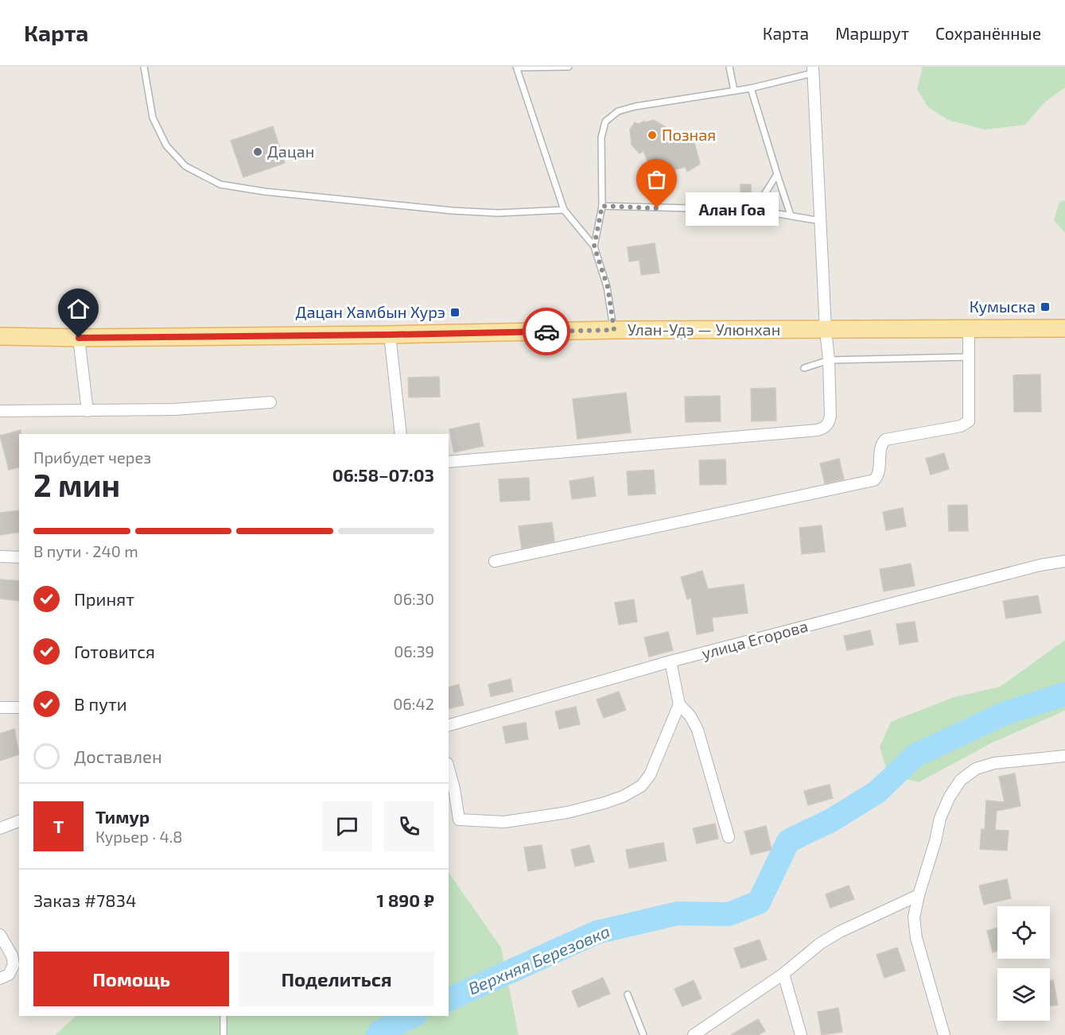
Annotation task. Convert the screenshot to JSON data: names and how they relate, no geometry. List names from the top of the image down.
{
  "streets": {
    "main road": ["Улан-Удэ — Улюнхан"],
    "street": ["улица Егорова"]
  },
  "water": ["Верхняя Березовка"],
  "places": {
    "other": ["Позная", "Дацан", "Алан Гоа"],
    "transit": ["Кумыска", "Дацан Хамбын Хурэ"]
  },
  "page": {
    "header": "Карта",
    "nav": ["Карта", "Маршрут", "Сохранённые"],
    "bubble": "Алан Гоа",
    "heading": ["2 мин", "Прибудет через", "06:58–07:03"],
    "panel": [
      "Тимур",
      "Курьер · 4.8",
      "Заказ #7834",
      "1 890 ₽"
    ],
    "bar": "В пути · 240 m",
    "list": [
      ["Принят", "06:30"],
      ["Готовится", "06:39"],
      ["В пути", "06:42"],
      "Доставлен"
    ],
    "round": "Т",
    "buttons": ["Помощь", "Поделиться"]
  }
}
